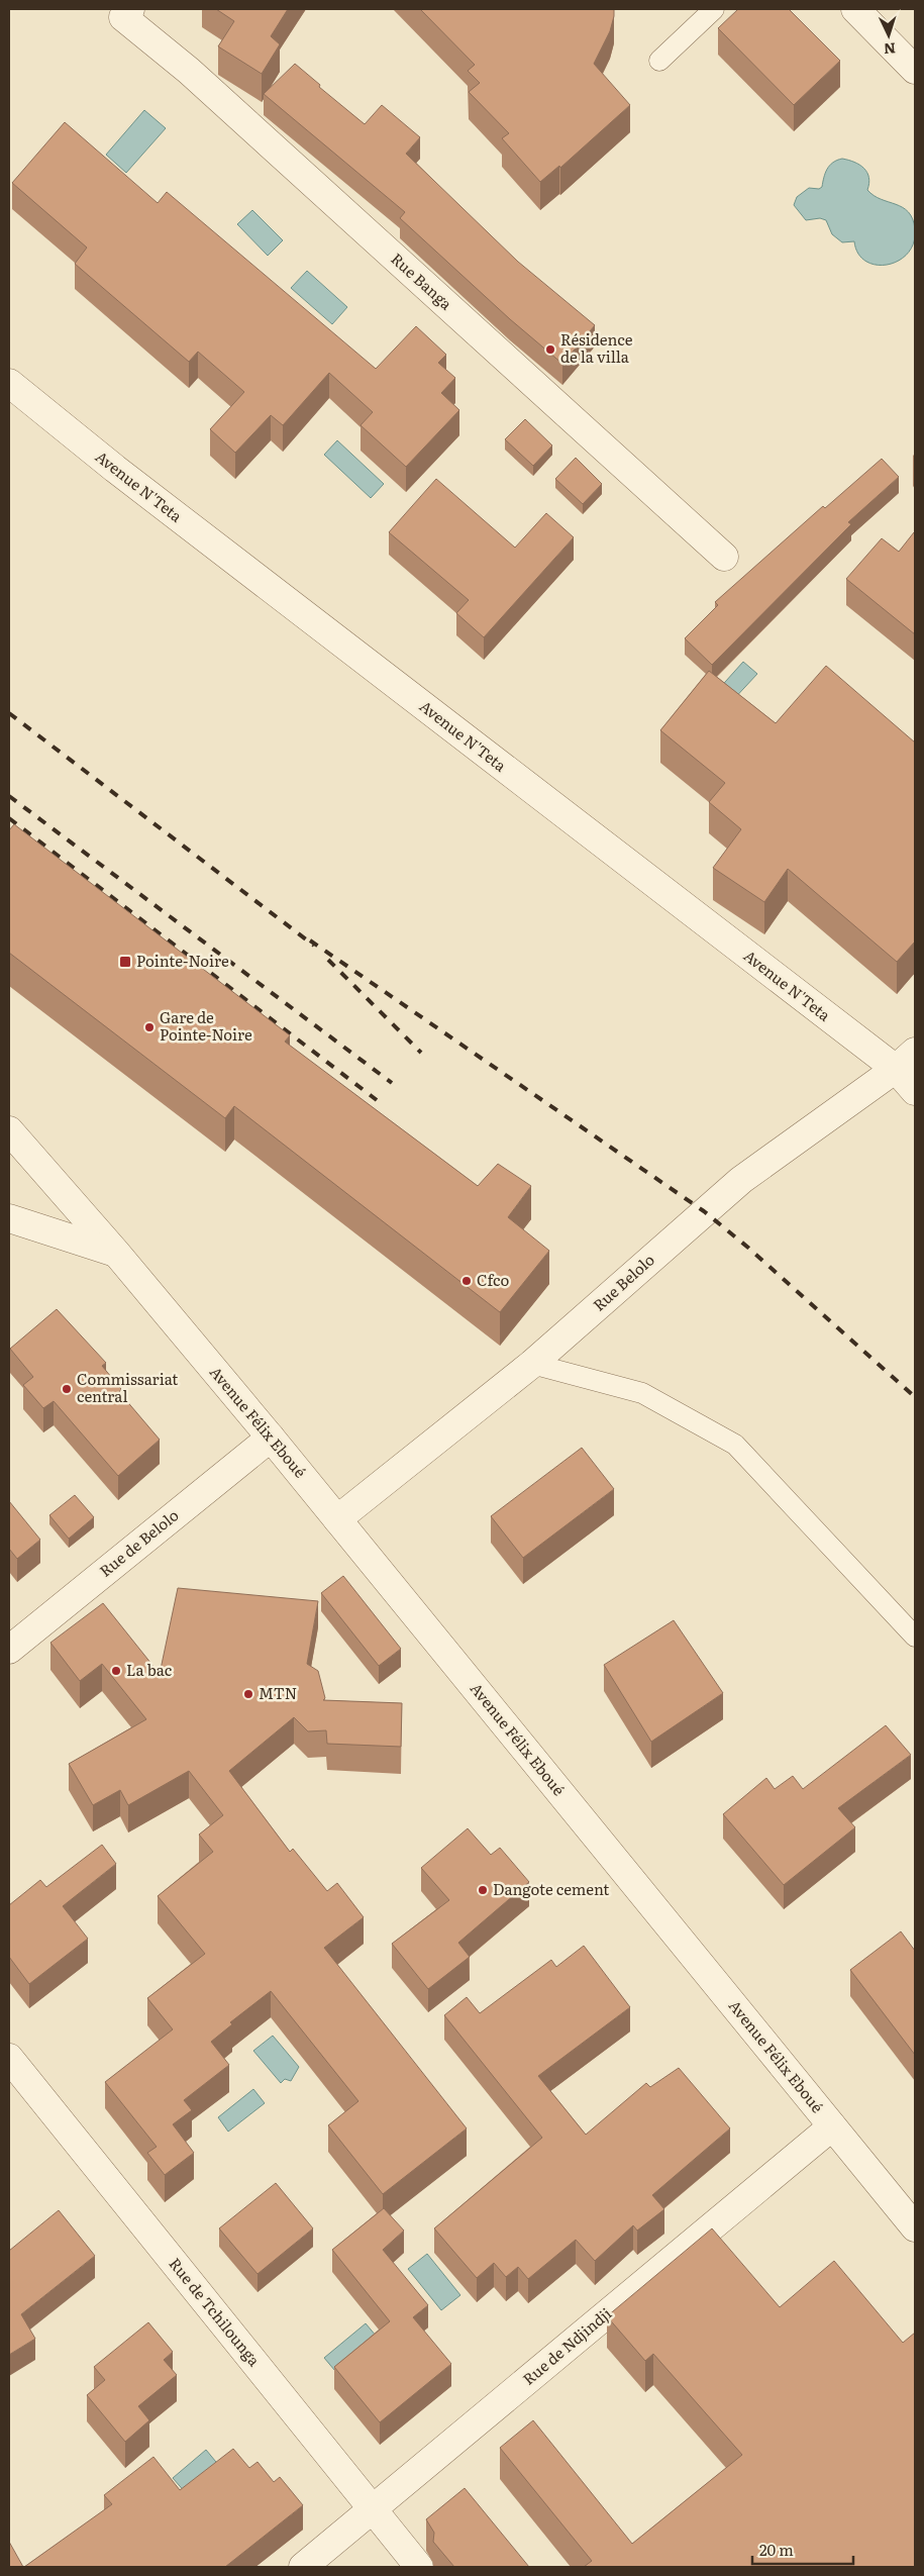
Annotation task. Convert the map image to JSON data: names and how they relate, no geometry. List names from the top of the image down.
{
  "streets": {
    "street": [
      "Rue Banga",
      "Avenue N'Teta",
      "Rue Belolo",
      "Avenue Félix Eboué",
      "Rue de Belolo",
      "Rue de Tchilounga",
      "Rue de Ndjindji"
    ]
  },
  "crossings": [
    ["Avenue N'Teta", "Rue Belolo"],
    ["Rue Belolo", "Avenue Félix Eboué"],
    ["Avenue Félix Eboué", "Rue de Belolo"],
    ["Avenue Félix Eboué", "Rue de Ndjindji"],
    ["Rue de Tchilounga", "Rue de Ndjindji"]
  ],
  "places": {
    "other": [
      "Résidence de la villa",
      "Gare de Pointe-Noire",
      "Cfco",
      "Commissariat central",
      "La bac",
      "MTN",
      "Dangote cement"
    ],
    "transit": ["Pointe-Noire"]
  },
  "scale_bar": "20 m",
  "north": "bottom"
}
